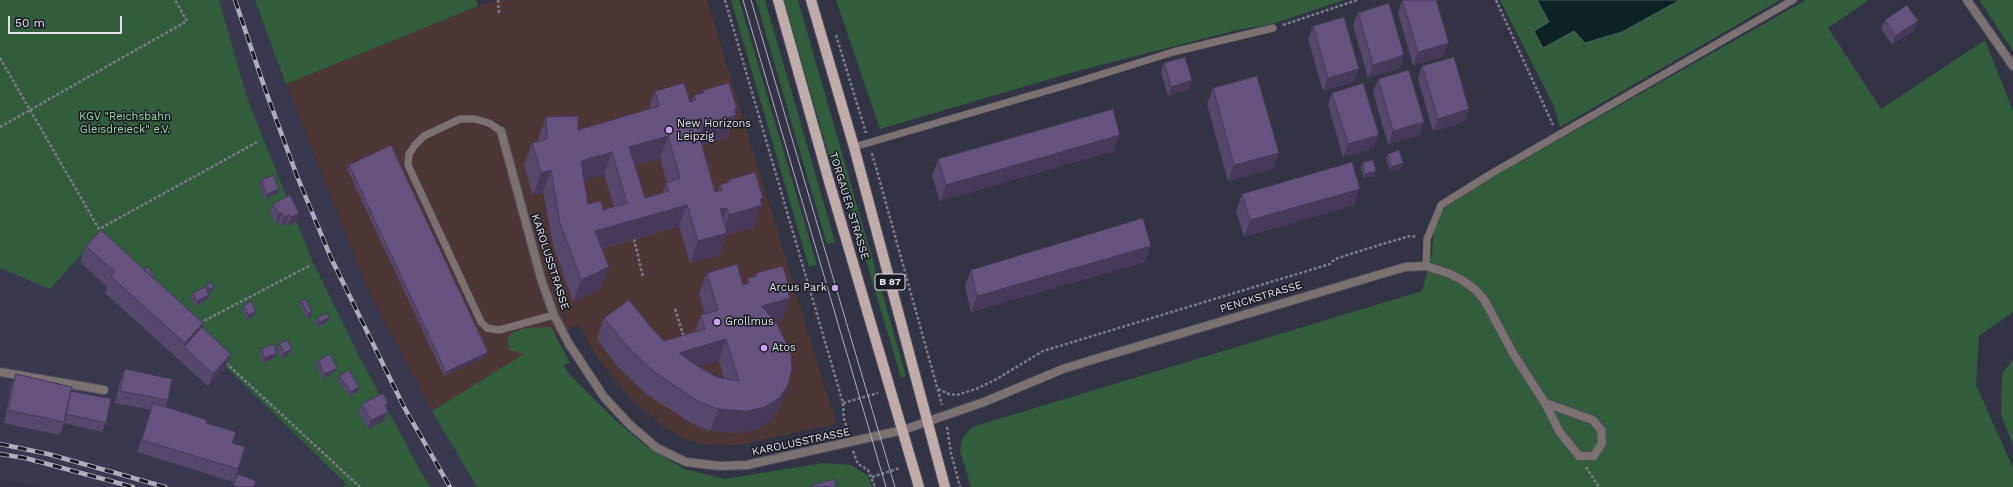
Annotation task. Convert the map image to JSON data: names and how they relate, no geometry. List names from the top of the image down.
{
  "streets": {
    "main road": ["TORGAUER STRASSE", "B 87"],
    "street": ["KAROLUSSTRASSE", "PENCKSTRASSE"]
  },
  "crossings": [
    ["TORGAUER STRASSE", "KAROLUSSTRASSE"],
    ["TORGAUER STRASSE", "PENCKSTRASSE"],
    ["KAROLUSSTRASSE", "PENCKSTRASSE"]
  ],
  "parks": ["KGV \"Reichsbahn Gleisdreieck\" e.V."],
  "places": [
    "New Horizons Leipzig",
    "Arcus Park",
    "Grollmus",
    "Atos"
  ],
  "scale_bar": "50 m"
}
